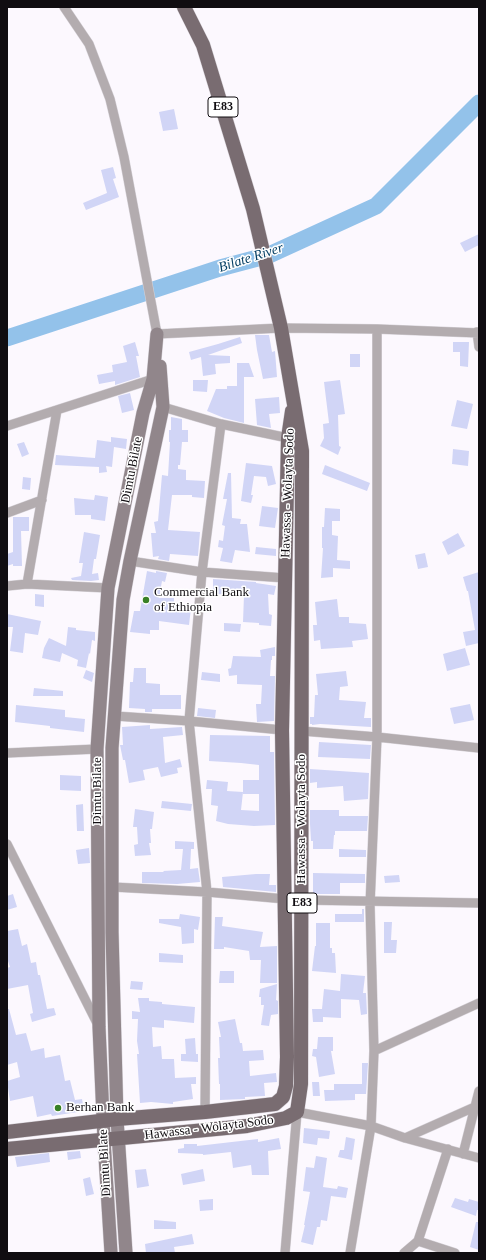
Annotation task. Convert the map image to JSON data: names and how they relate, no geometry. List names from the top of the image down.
{
  "streets": {
    "main road": ["E83", "Dimtu Bilate", "Hawassa - Wolayta Sodo"]
  },
  "crossings": [
    ["Dimtu Bilate", "Hawassa - Wolayta Sodo"]
  ],
  "water": ["Bilate River"],
  "places": ["Commercial Bank of Ethiopia", "Berhan Bank"]
}
